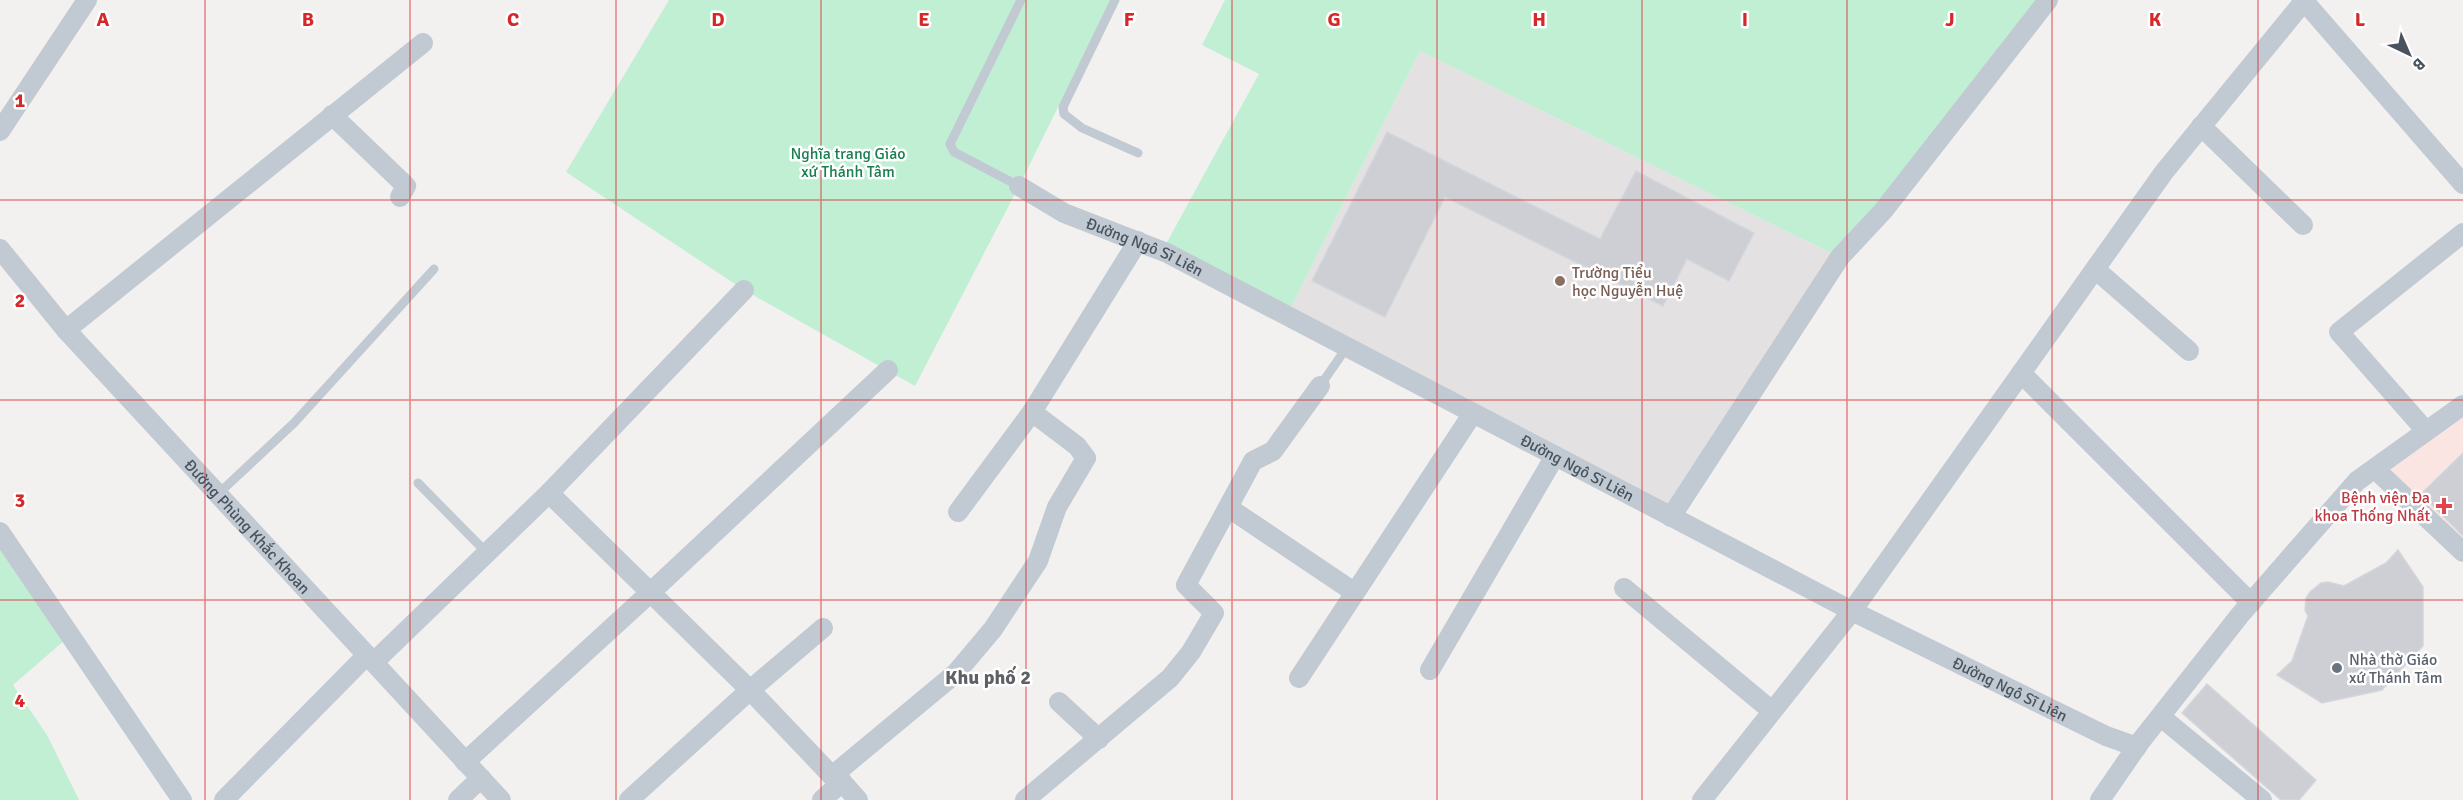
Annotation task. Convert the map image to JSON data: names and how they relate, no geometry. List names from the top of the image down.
{
  "streets": {
    "street": ["Đường Ngô Sĩ Liên", "Đường Phùng Khắc Khoan"]
  },
  "districts": ["Khu phố 2"],
  "parks": ["Nghĩa trang Giáo xứ Thánh Tâm"],
  "places": {
    "other": ["Trường Tiểu học Nguyễn Huệ", "Nhà thờ Giáo xứ Thánh Tâm"],
    "health": ["Bệnh viện Đa khoa Thống Nhất"]
  },
  "north": "bottom right",
  "grid": {
    "columns": [
      "A",
      "B",
      "C",
      "D",
      "E",
      "F",
      "G",
      "H",
      "I",
      "J",
      "K",
      "L"
    ],
    "rows": [
      "1",
      "2",
      "3",
      "4"
    ]
  }
}
